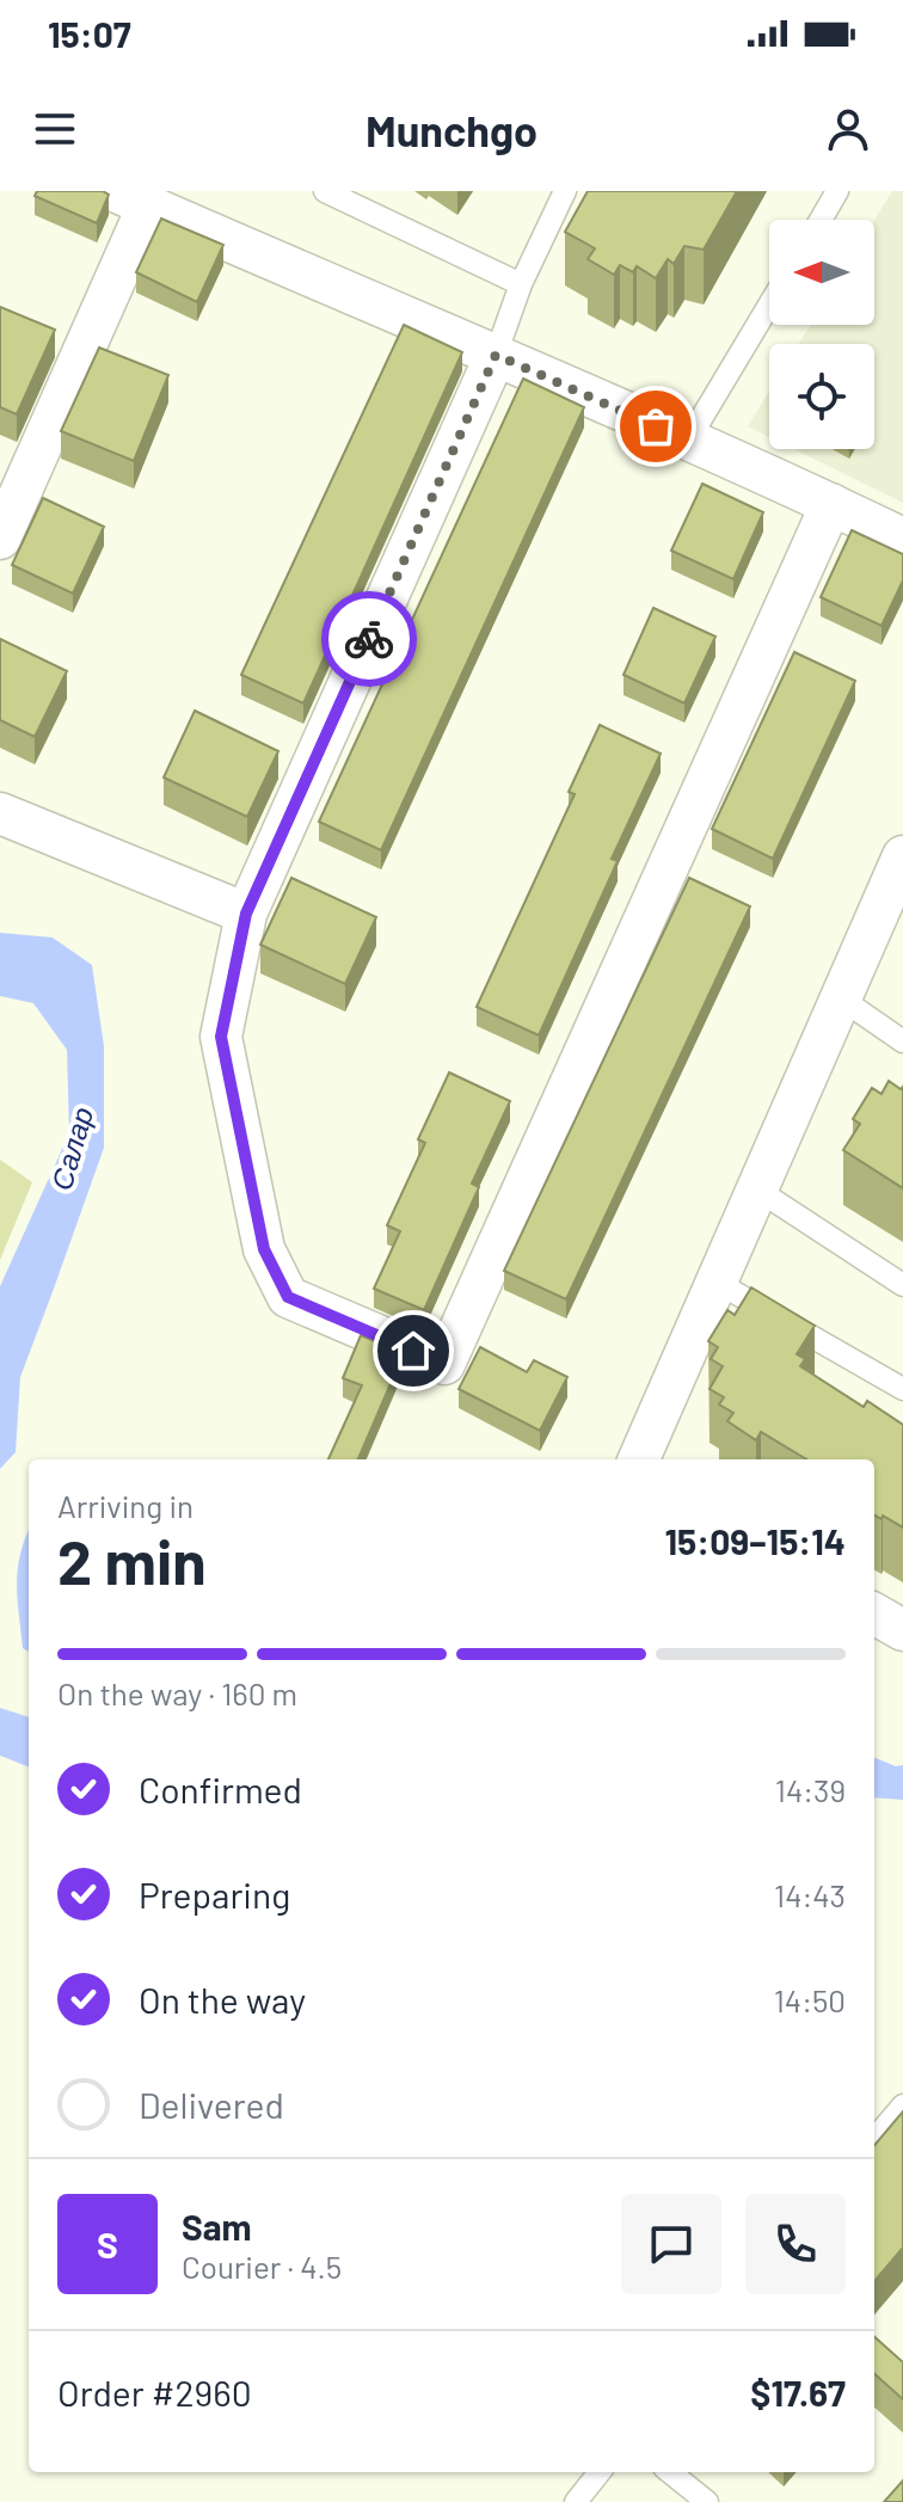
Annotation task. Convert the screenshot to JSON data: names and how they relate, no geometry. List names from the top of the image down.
{
  "water": ["Салар"],
  "north": "left",
  "page": {
    "status": "15:07",
    "header": "Munchgo",
    "heading": ["2 min", "Arriving in", "15:09–15:14"],
    "panel": [
      "Sam",
      "Courier · 4.5",
      "Order #2960",
      "$17.67"
    ],
    "bar": "On the way · 160 m",
    "list": [
      ["Confirmed", "14:39"],
      ["Preparing", "14:43"],
      ["On the way", "14:50"],
      "Delivered"
    ],
    "round": "S"
  }
}
